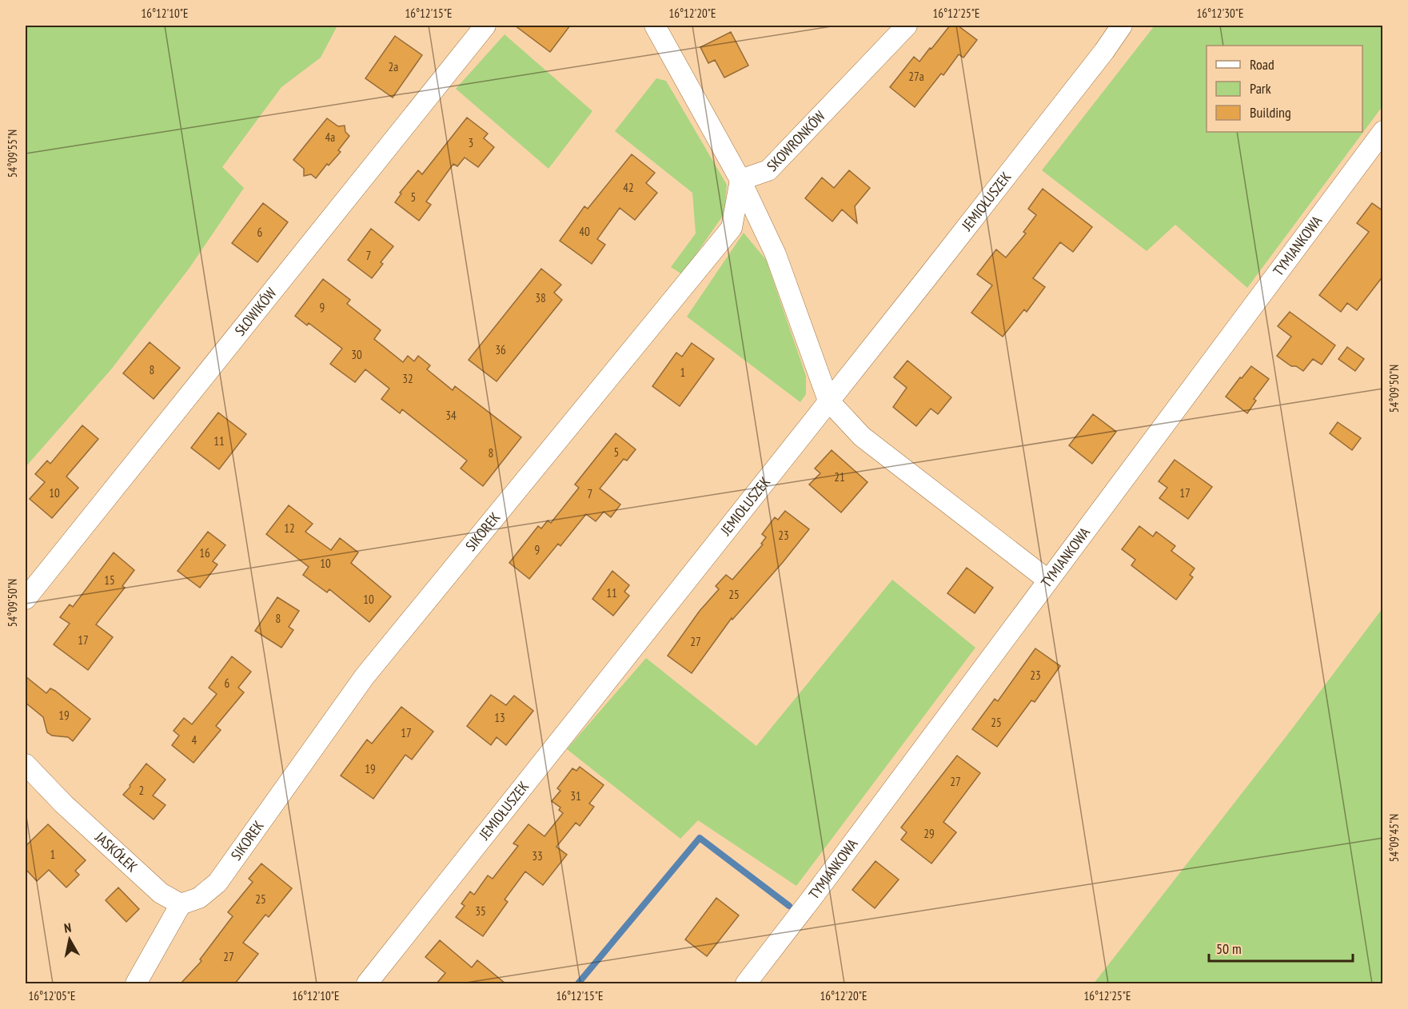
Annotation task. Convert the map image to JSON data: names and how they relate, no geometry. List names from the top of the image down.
{
  "streets": {
    "street": [
      "SKOWRONKÓW",
      "JEMIOŁUSZEK",
      "TYMIANKOWA",
      "SŁOWIKÓW",
      "SIKOREK",
      "JASKÓŁEK"
    ]
  },
  "crossings": [
    ["SKOWRONKÓW", "SIKOREK"],
    ["SIKOREK", "JASKÓŁEK"]
  ],
  "house_numbers": [
    "2a",
    "27a",
    "4a",
    "3",
    "42",
    "5",
    "40",
    "6",
    "7",
    "38",
    "9",
    "36",
    "30",
    "8",
    "1",
    "32",
    "34",
    "11",
    "5",
    "8",
    "21",
    "10",
    "17",
    "7",
    "12",
    "23",
    "9",
    "16",
    "10",
    "15",
    "11",
    "25",
    "10",
    "8",
    "17",
    "27",
    "23",
    "6",
    "19",
    "13",
    "25",
    "17",
    "4",
    "19",
    "27",
    "2",
    "31",
    "29",
    "1",
    "33",
    "25",
    "35",
    "27"
  ],
  "legend": ["Road", "Park", "Building"],
  "scale_bar": "50 m",
  "north": "top",
  "coordinates": [
    "16°12'10\"E",
    "16°12'15\"E",
    "16°12'20\"E",
    "16°12'25\"E",
    "16°12'30\"E",
    "54°09'55\"N",
    "54°09'50\"N",
    "54°09'45\"N",
    "16°12'05\"E"
  ]
}
